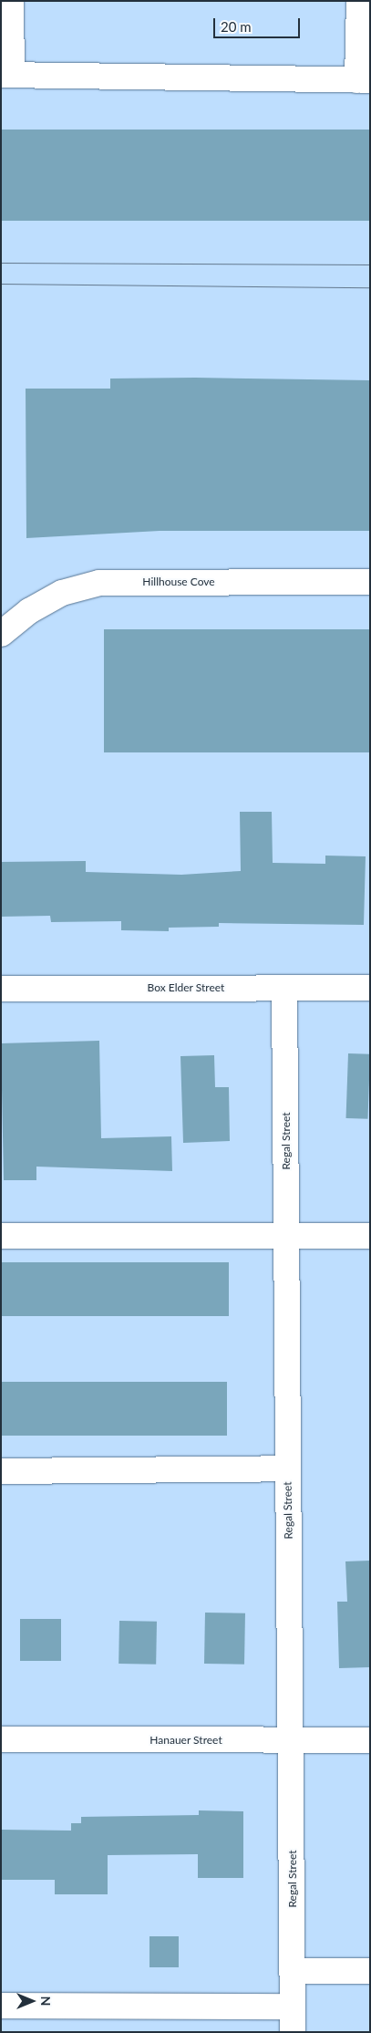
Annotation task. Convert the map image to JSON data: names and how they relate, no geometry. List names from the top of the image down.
{
  "streets": {
    "street": [
      "Hillhouse Cove",
      "Box Elder Street",
      "Regal Street",
      "Hanauer Street"
    ]
  },
  "crossings": [
    ["Box Elder Street", "Regal Street"],
    ["Regal Street", "Hanauer Street"]
  ],
  "scale_bar": "20 m",
  "north": "right"
}
